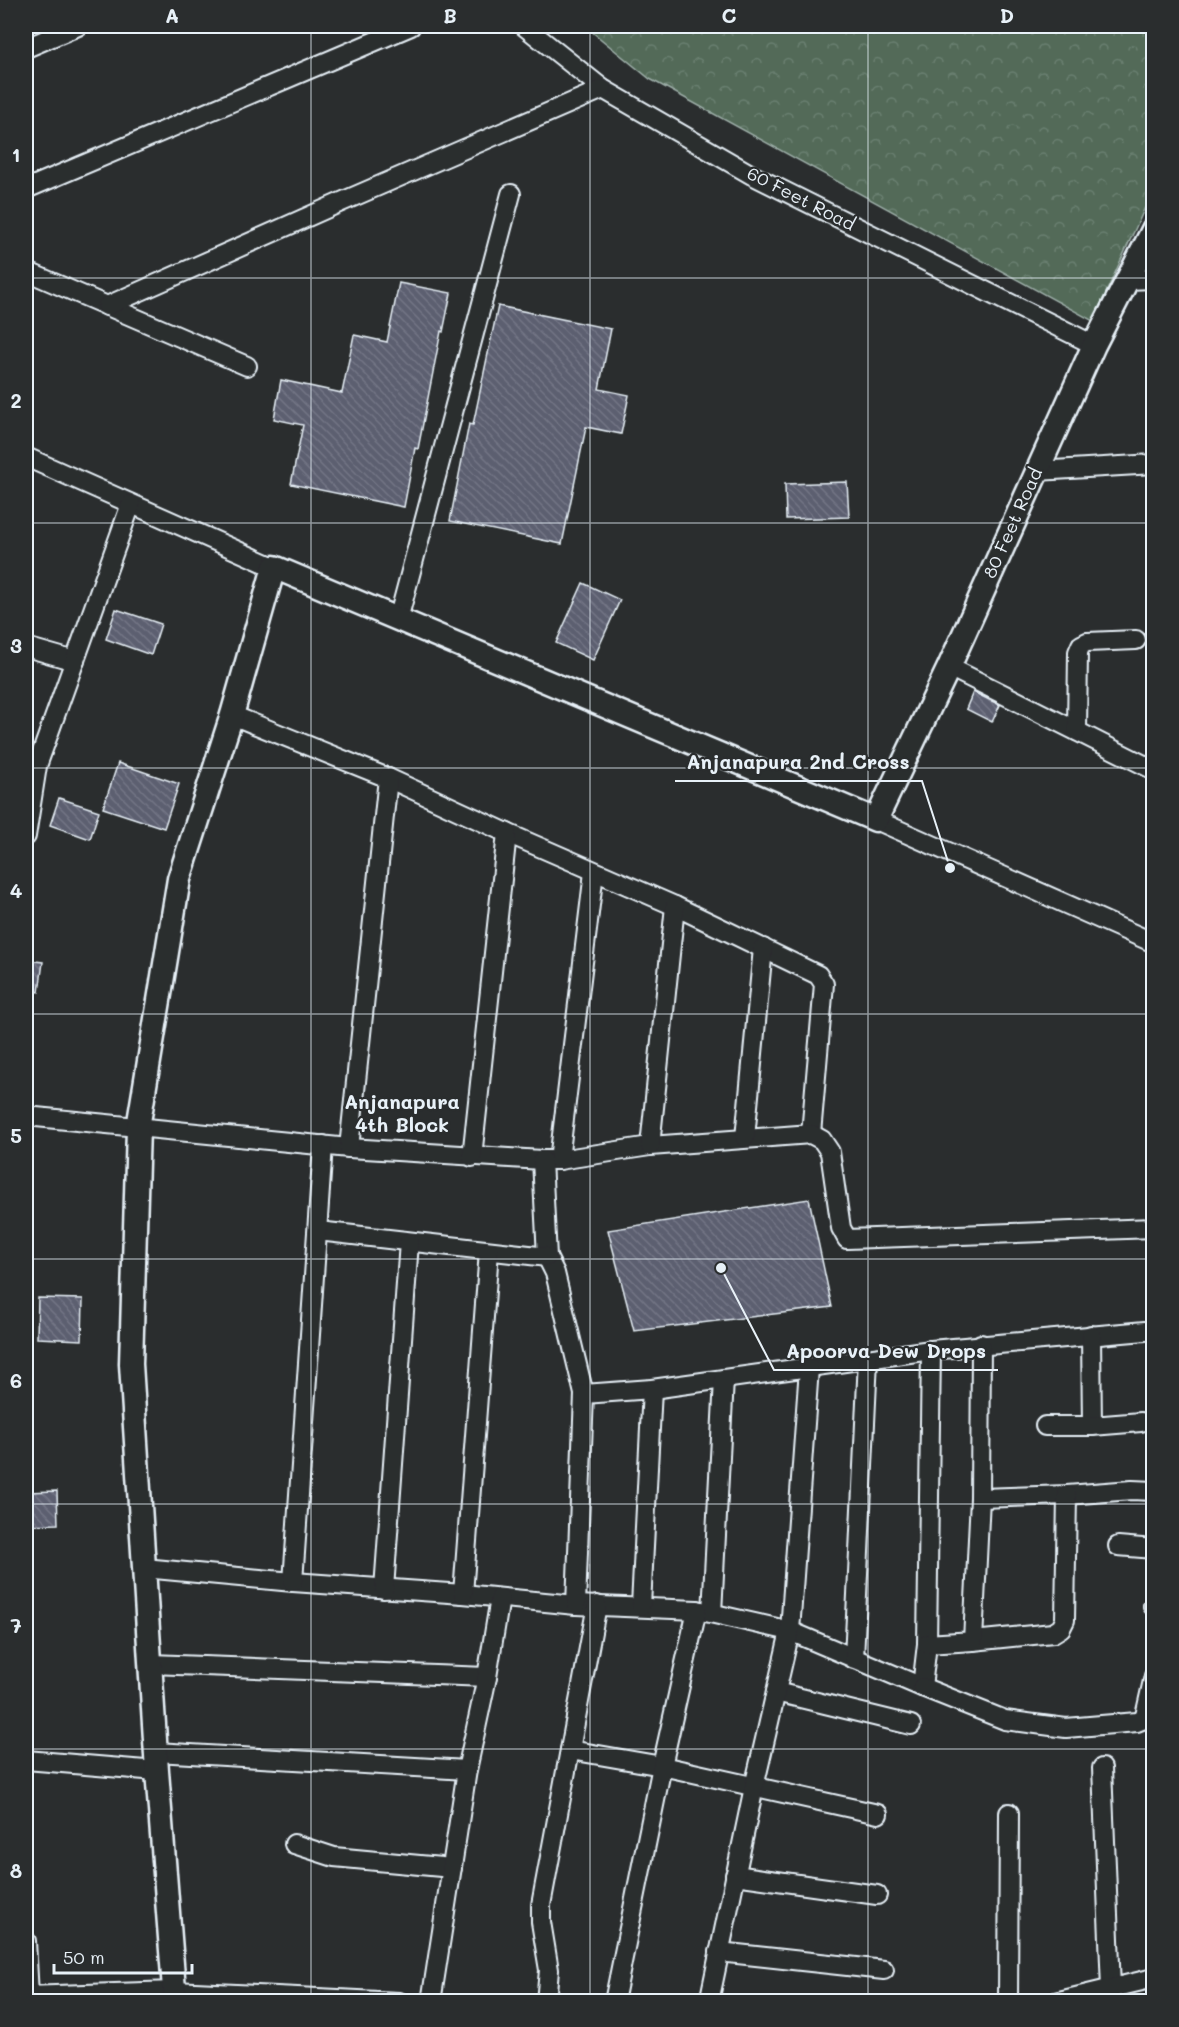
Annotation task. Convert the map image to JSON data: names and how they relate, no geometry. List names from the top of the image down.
{
  "streets": {
    "main road": ["80 Feet Road"],
    "street": ["60 Feet Road"]
  },
  "crossings": [
    ["60 Feet Road", "80 Feet Road"]
  ],
  "districts": ["Anjanapura 4th Block"],
  "places": ["Anjanapura 2nd Cross", "Apoorva Dew Drops"],
  "scale_bar": "50 m",
  "grid": {
    "columns": [
      "A",
      "B",
      "C",
      "D"
    ],
    "rows": [
      "1",
      "2",
      "3",
      "4",
      "5",
      "6",
      "7",
      "8"
    ]
  }
}
